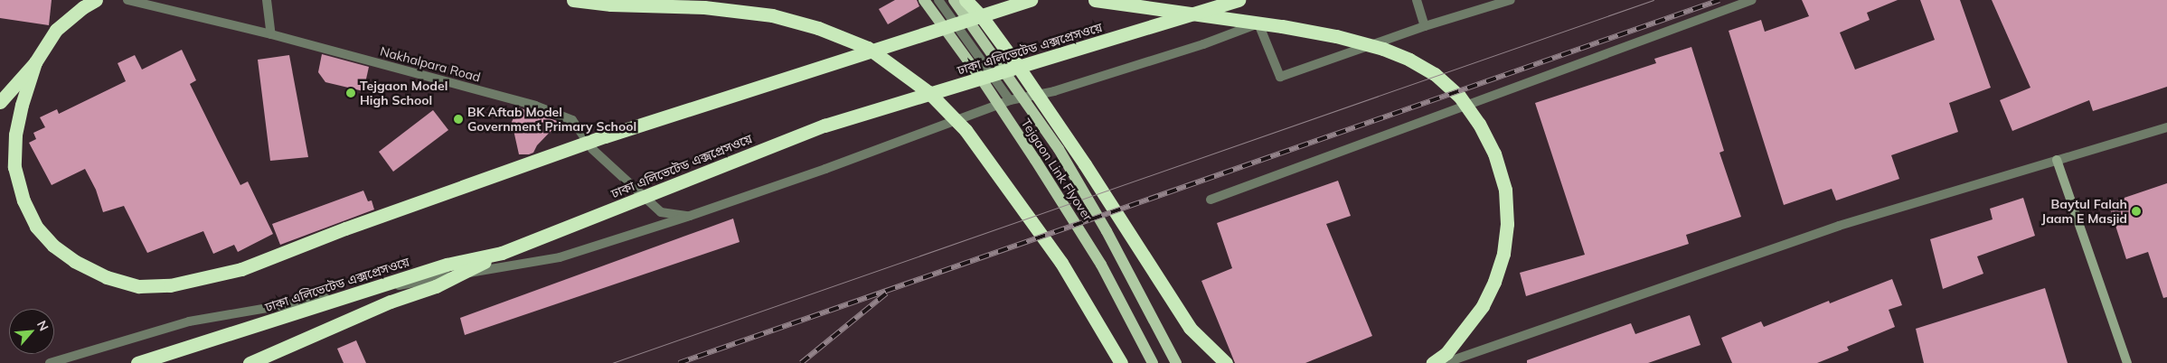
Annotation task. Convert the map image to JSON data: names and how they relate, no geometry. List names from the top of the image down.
{
  "streets": {
    "highway": ["ঢাকা এলিভেটেড এক্সপ্রেসওয়ে"],
    "main road": ["Tejgaon Link Flyover"],
    "street": ["Nakhalpara Road"]
  },
  "places": ["Tejgaon Model High School", "BK Aftab Model Government Primary School", "Baytul Falah Jaam E Masjid"],
  "north": "top right"
}
